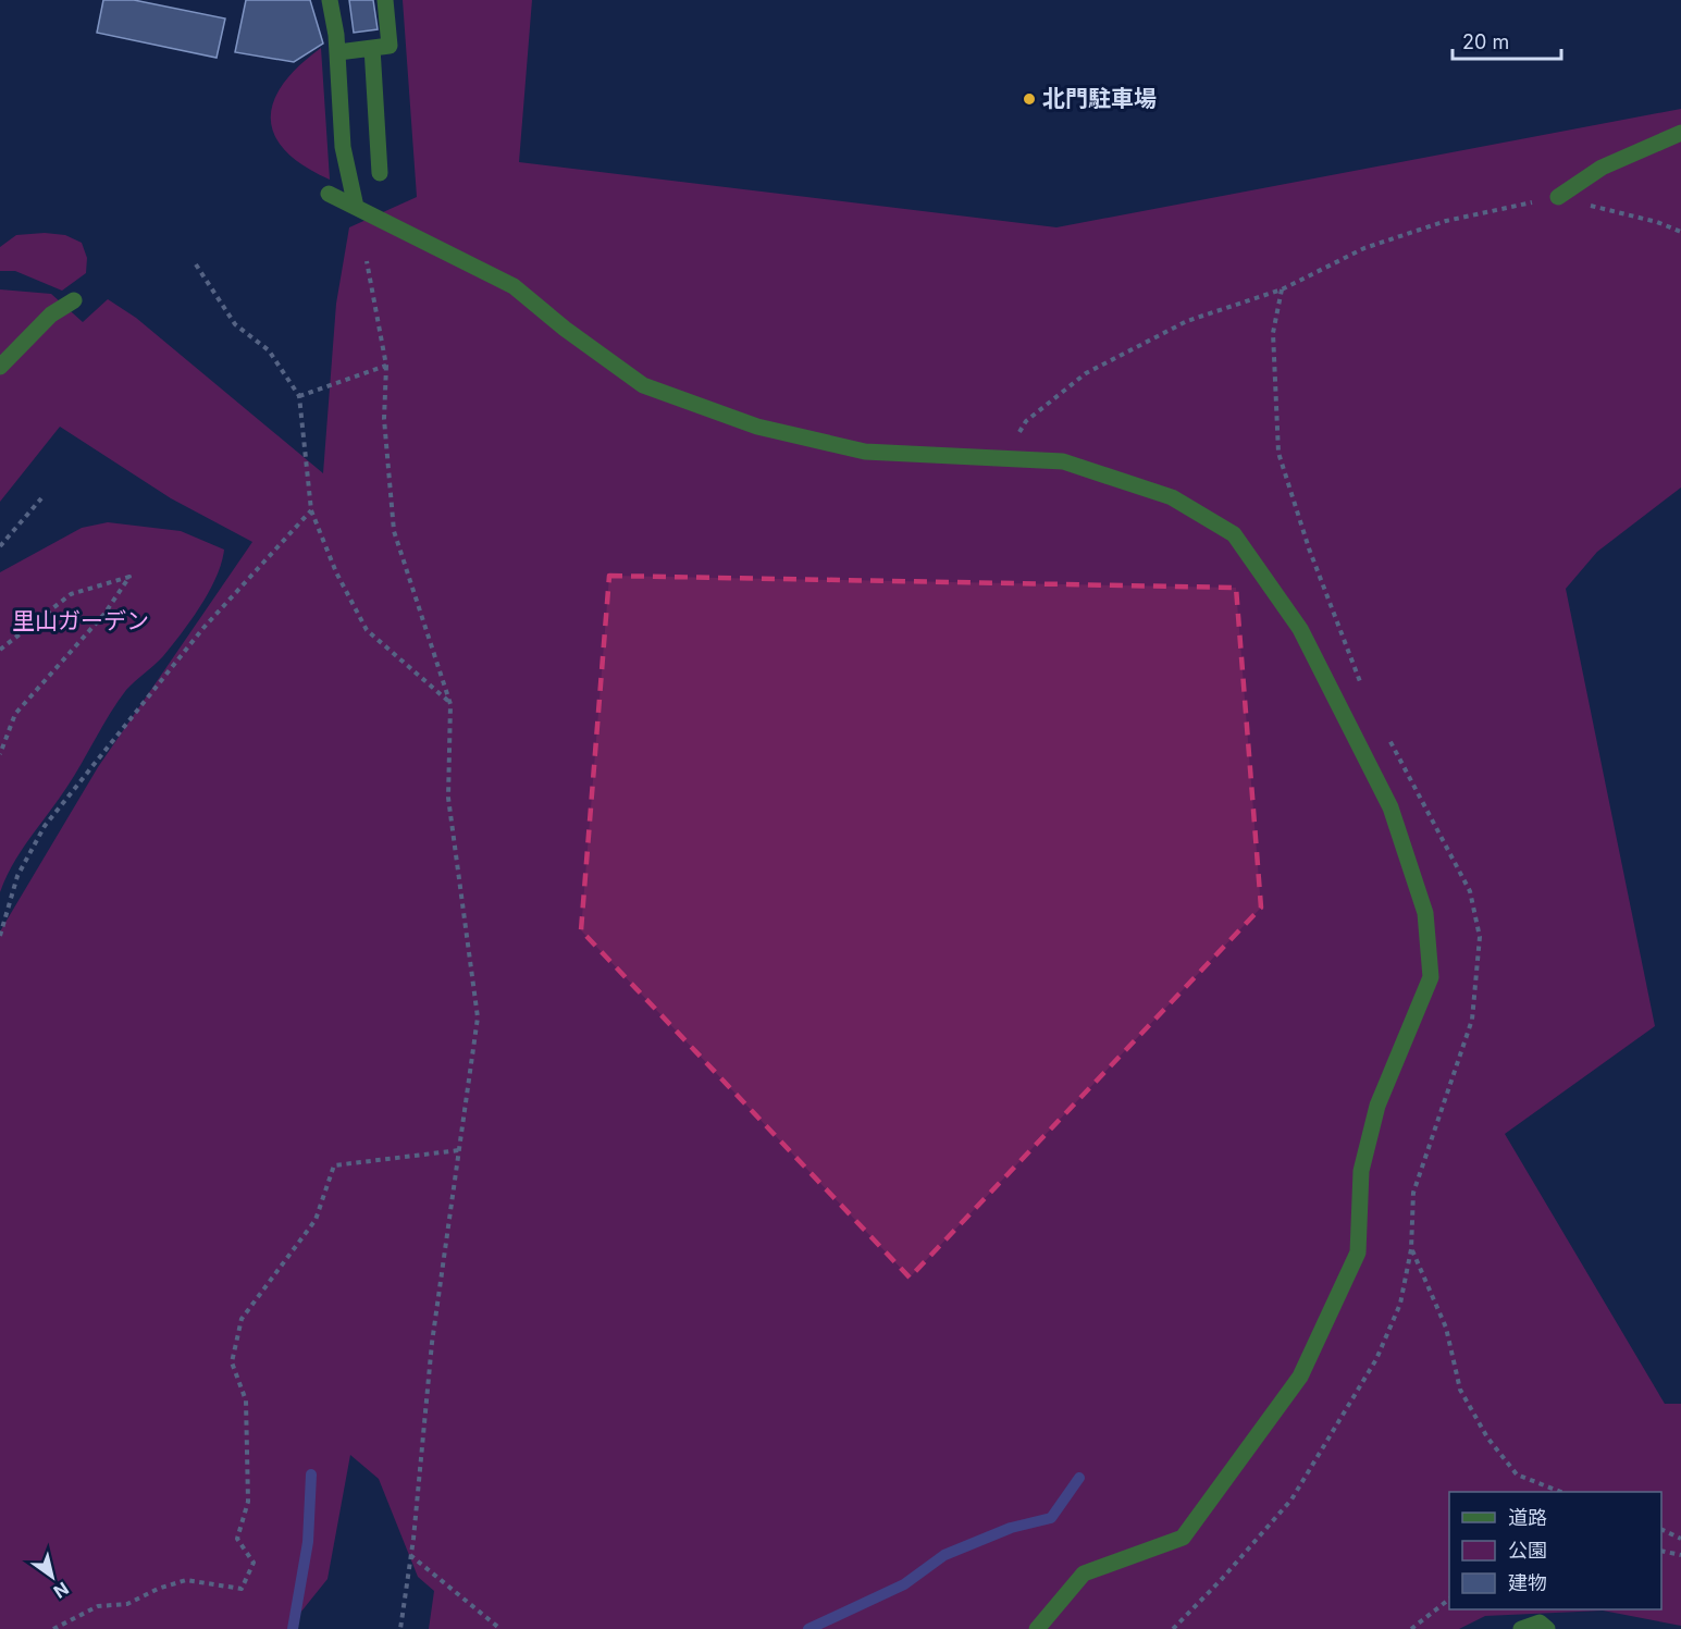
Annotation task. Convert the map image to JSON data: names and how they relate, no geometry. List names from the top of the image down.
{
  "parks": ["里山ガーデン"],
  "places": ["北門駐車場"],
  "legend": ["道路", "公園", "建物"],
  "scale_bar": "20 m",
  "north": "bottom right"
}
